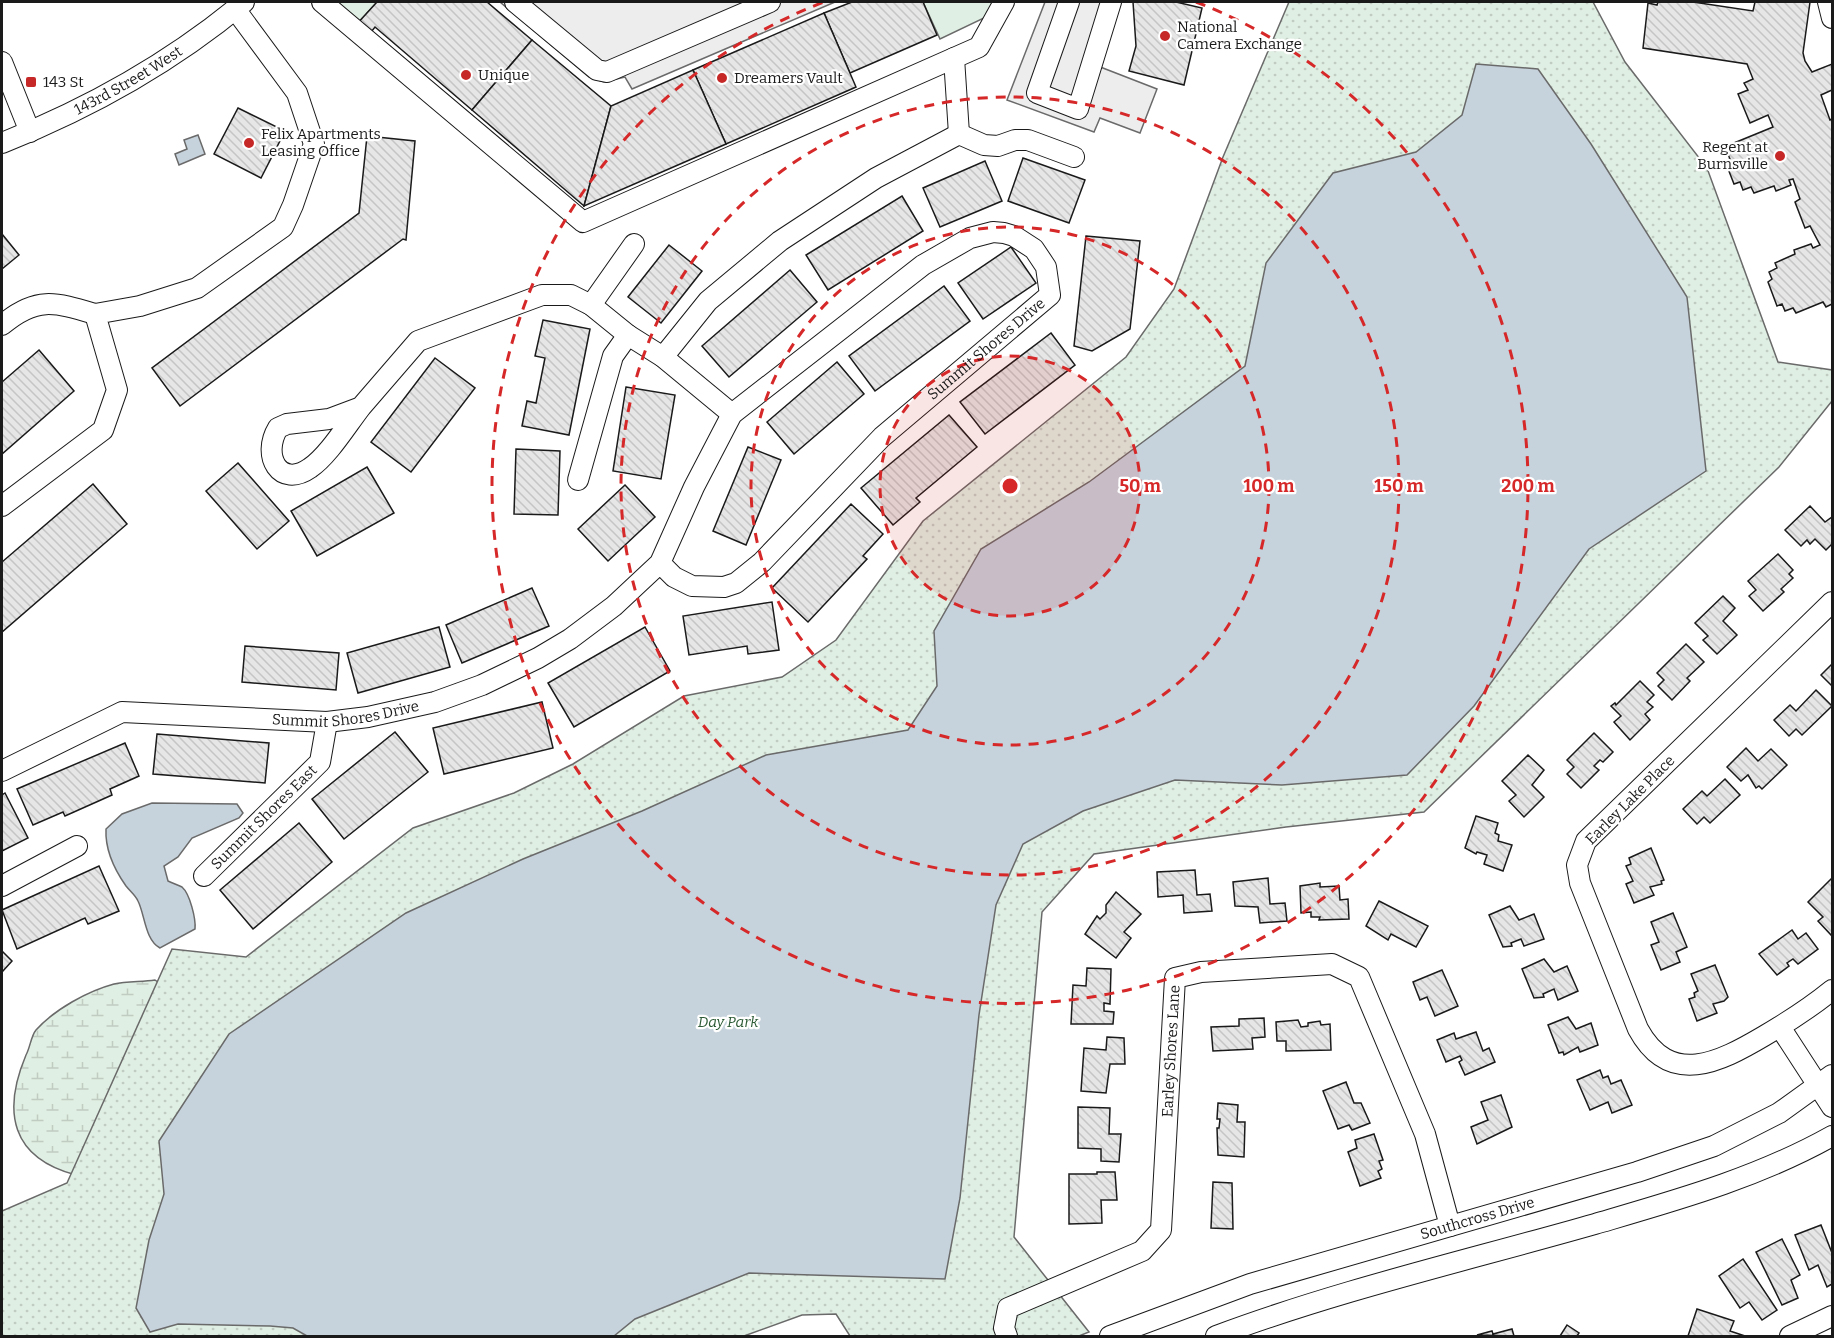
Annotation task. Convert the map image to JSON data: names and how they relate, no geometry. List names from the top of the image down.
{
  "streets": {
    "street": [
      "143rd Street West",
      "Summit Shores Drive",
      "Earley Lake Place",
      "Summit Shores East",
      "Earley Shores Lane",
      "Southcross Drive"
    ]
  },
  "crossings": [
    ["Summit Shores Drive", "Summit Shores East"],
    ["Earley Shores Lane", "Southcross Drive"]
  ],
  "parks": ["Day Park"],
  "places": {
    "other": [
      "National Camera Exchange",
      "Unique",
      "Dreamers Vault",
      "Felix Apartments Leasing Office",
      "Regent at Burnsville"
    ],
    "transit": ["143 St"]
  },
  "rings": [
    "50 m",
    "100 m",
    "150 m",
    "200 m"
  ]
}
